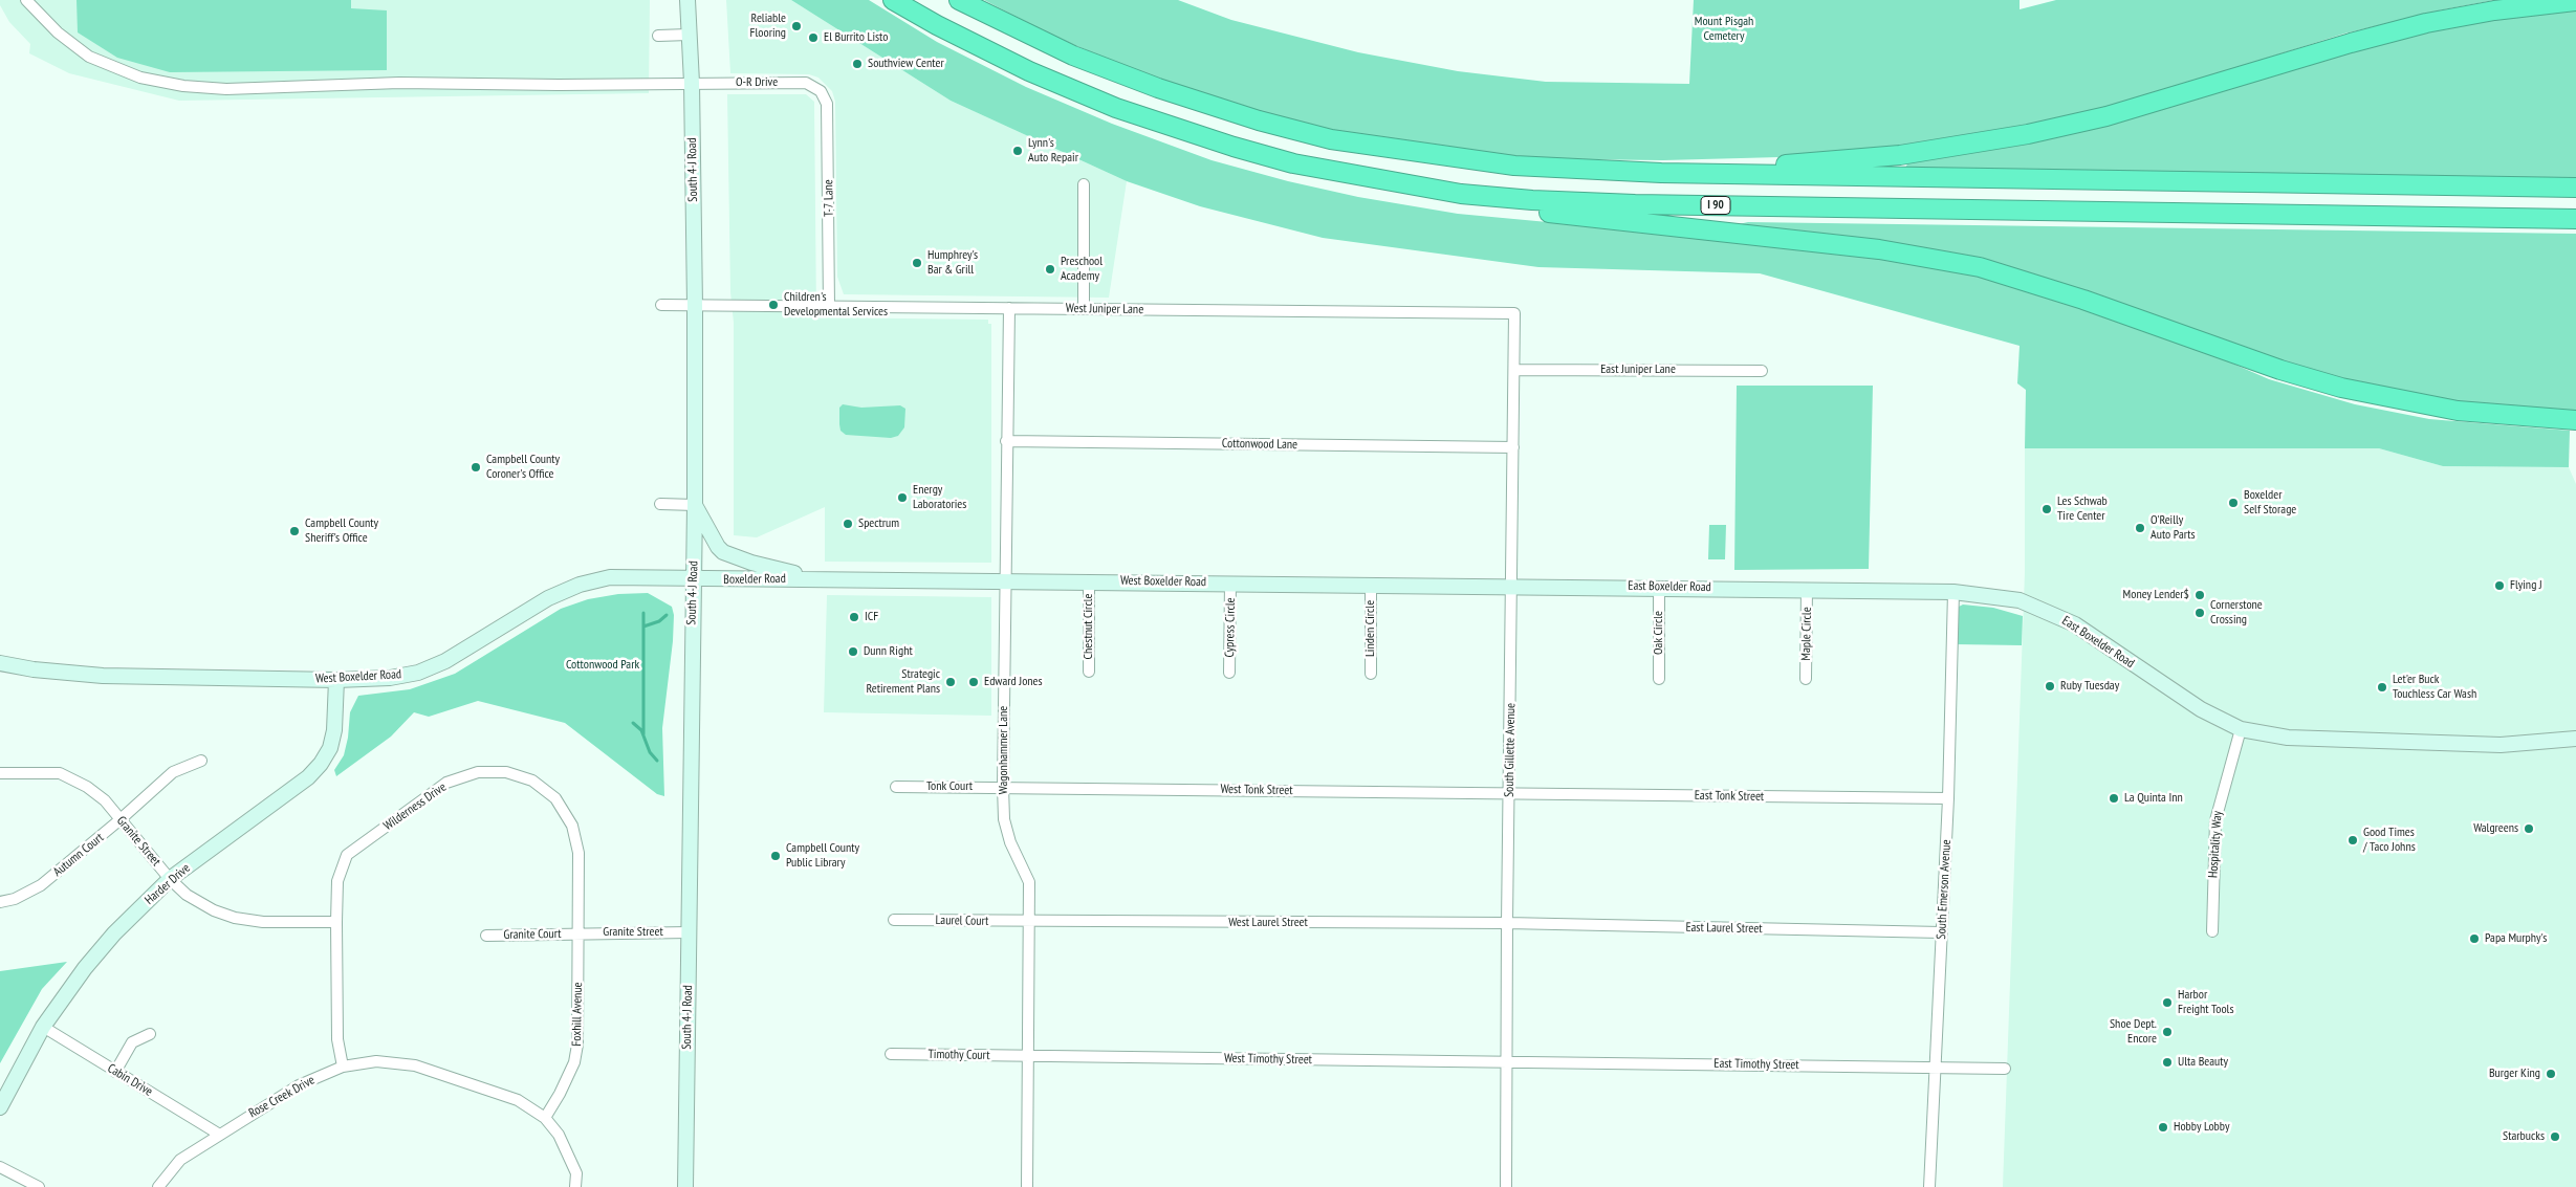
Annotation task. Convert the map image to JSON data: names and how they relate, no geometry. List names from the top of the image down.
{
  "streets": {
    "highway": ["I 90"],
    "main road": [
      "South 4-J Road",
      "Boxelder Road",
      "West Boxelder Road",
      "East Boxelder Road",
      "Harder Drive"
    ],
    "street": [
      "O-R Drive",
      "T-7 Lane",
      "West Juniper Lane",
      "East Juniper Lane",
      "Cottonwood Lane",
      "Chestnut Circle",
      "Cypress Circle",
      "Linden Circle",
      "Oak Circle",
      "Maple Circle",
      "Wagonhammer Lane",
      "South Gillette Avenue",
      "Tonk Court",
      "West Tonk Street",
      "East Tonk Street",
      "Wilderness Drive",
      "Granite Street",
      "Hospitality Way",
      "Autumn Court",
      "South Emerson Avenue",
      "Laurel Court",
      "West Laurel Street",
      "East Laurel Street",
      "Granite Court",
      "Foxhill Avenue",
      "Timothy Court",
      "West Timothy Street",
      "East Timothy Street",
      "Cabin Drive",
      "Rose Creek Drive"
    ]
  },
  "crossings": [
    ["O-R Drive", "South 4-J Road"],
    ["O-R Drive", "T-7 Lane"],
    ["South 4-J Road", "West Juniper Lane"],
    ["South 4-J Road", "Boxelder Road"],
    ["South 4-J Road", "West Boxelder Road"],
    ["South 4-J Road", "Granite Street"],
    ["T-7 Lane", "West Juniper Lane"],
    ["West Juniper Lane", "Wagonhammer Lane"],
    ["West Juniper Lane", "South Gillette Avenue"],
    ["East Juniper Lane", "South Gillette Avenue"],
    ["Cottonwood Lane", "Wagonhammer Lane"],
    ["Cottonwood Lane", "South Gillette Avenue"],
    ["Boxelder Road", "West Boxelder Road"],
    ["West Boxelder Road", "East Boxelder Road"],
    ["West Boxelder Road", "Chestnut Circle"],
    ["West Boxelder Road", "Cypress Circle"],
    ["West Boxelder Road", "Linden Circle"],
    ["West Boxelder Road", "Wagonhammer Lane"],
    ["West Boxelder Road", "South Gillette Avenue"],
    ["West Boxelder Road", "Harder Drive"],
    ["East Boxelder Road", "Oak Circle"],
    ["East Boxelder Road", "Maple Circle"],
    ["East Boxelder Road", "South Gillette Avenue"],
    ["East Boxelder Road", "Hospitality Way"],
    ["East Boxelder Road", "South Emerson Avenue"],
    ["Wagonhammer Lane", "Tonk Court"],
    ["Wagonhammer Lane", "West Tonk Street"],
    ["Wagonhammer Lane", "Laurel Court"],
    ["Wagonhammer Lane", "West Laurel Street"],
    ["Wagonhammer Lane", "Timothy Court"],
    ["Wagonhammer Lane", "West Timothy Street"],
    ["South Gillette Avenue", "West Tonk Street"],
    ["South Gillette Avenue", "East Tonk Street"],
    ["South Gillette Avenue", "West Laurel Street"],
    ["South Gillette Avenue", "East Laurel Street"],
    ["South Gillette Avenue", "West Timothy Street"],
    ["South Gillette Avenue", "East Timothy Street"],
    ["Tonk Court", "West Tonk Street"],
    ["West Tonk Street", "East Tonk Street"],
    ["East Tonk Street", "South Emerson Avenue"],
    ["Wilderness Drive", "Granite Street"],
    ["Wilderness Drive", "Granite Court"],
    ["Wilderness Drive", "Foxhill Avenue"],
    ["Wilderness Drive", "Rose Creek Drive"],
    ["Granite Street", "Autumn Court"],
    ["Granite Street", "Harder Drive"],
    ["Granite Street", "Granite Court"],
    ["Granite Street", "Foxhill Avenue"],
    ["Harder Drive", "Cabin Drive"],
    ["South Emerson Avenue", "East Laurel Street"],
    ["South Emerson Avenue", "East Timothy Street"],
    ["Laurel Court", "West Laurel Street"],
    ["West Laurel Street", "East Laurel Street"],
    ["Granite Court", "Foxhill Avenue"],
    ["Foxhill Avenue", "Rose Creek Drive"],
    ["Timothy Court", "West Timothy Street"],
    ["West Timothy Street", "East Timothy Street"],
    ["Cabin Drive", "Rose Creek Drive"]
  ],
  "parks": ["Mount Pisgah Cemetery", "Cottonwood Park"],
  "places": [
    "Reliable Flooring",
    "El Burrito Listo",
    "Southview Center",
    "Lynn's Auto Repair",
    "Humphrey's Bar & Grill",
    "Preschool Academy",
    "Children's Developmental Services",
    "Campbell County Coroner's Office",
    "Energy Laboratories",
    "Boxelder Self Storage",
    "Les Schwab Tire Center",
    "Spectrum",
    "O'Reilly Auto Parts",
    "Campbell County Sheriff's Office",
    "Flying J",
    "Money Lender$",
    "Cornerstone Crossing",
    "ICF",
    "Dunn Right",
    "Strategic Retirement Plans",
    "Edward Jones",
    "Ruby Tuesday",
    "Let'er Buck Touchless Car Wash",
    "La Quinta Inn",
    "Walgreens",
    "Good Times / Taco Johns",
    "Campbell County Public Library",
    "Papa Murphy's",
    "Harbor Freight Tools",
    "Shoe Dept. Encore",
    "Ulta Beauty",
    "Burger King",
    "Hobby Lobby",
    "Starbucks"
  ]
}
